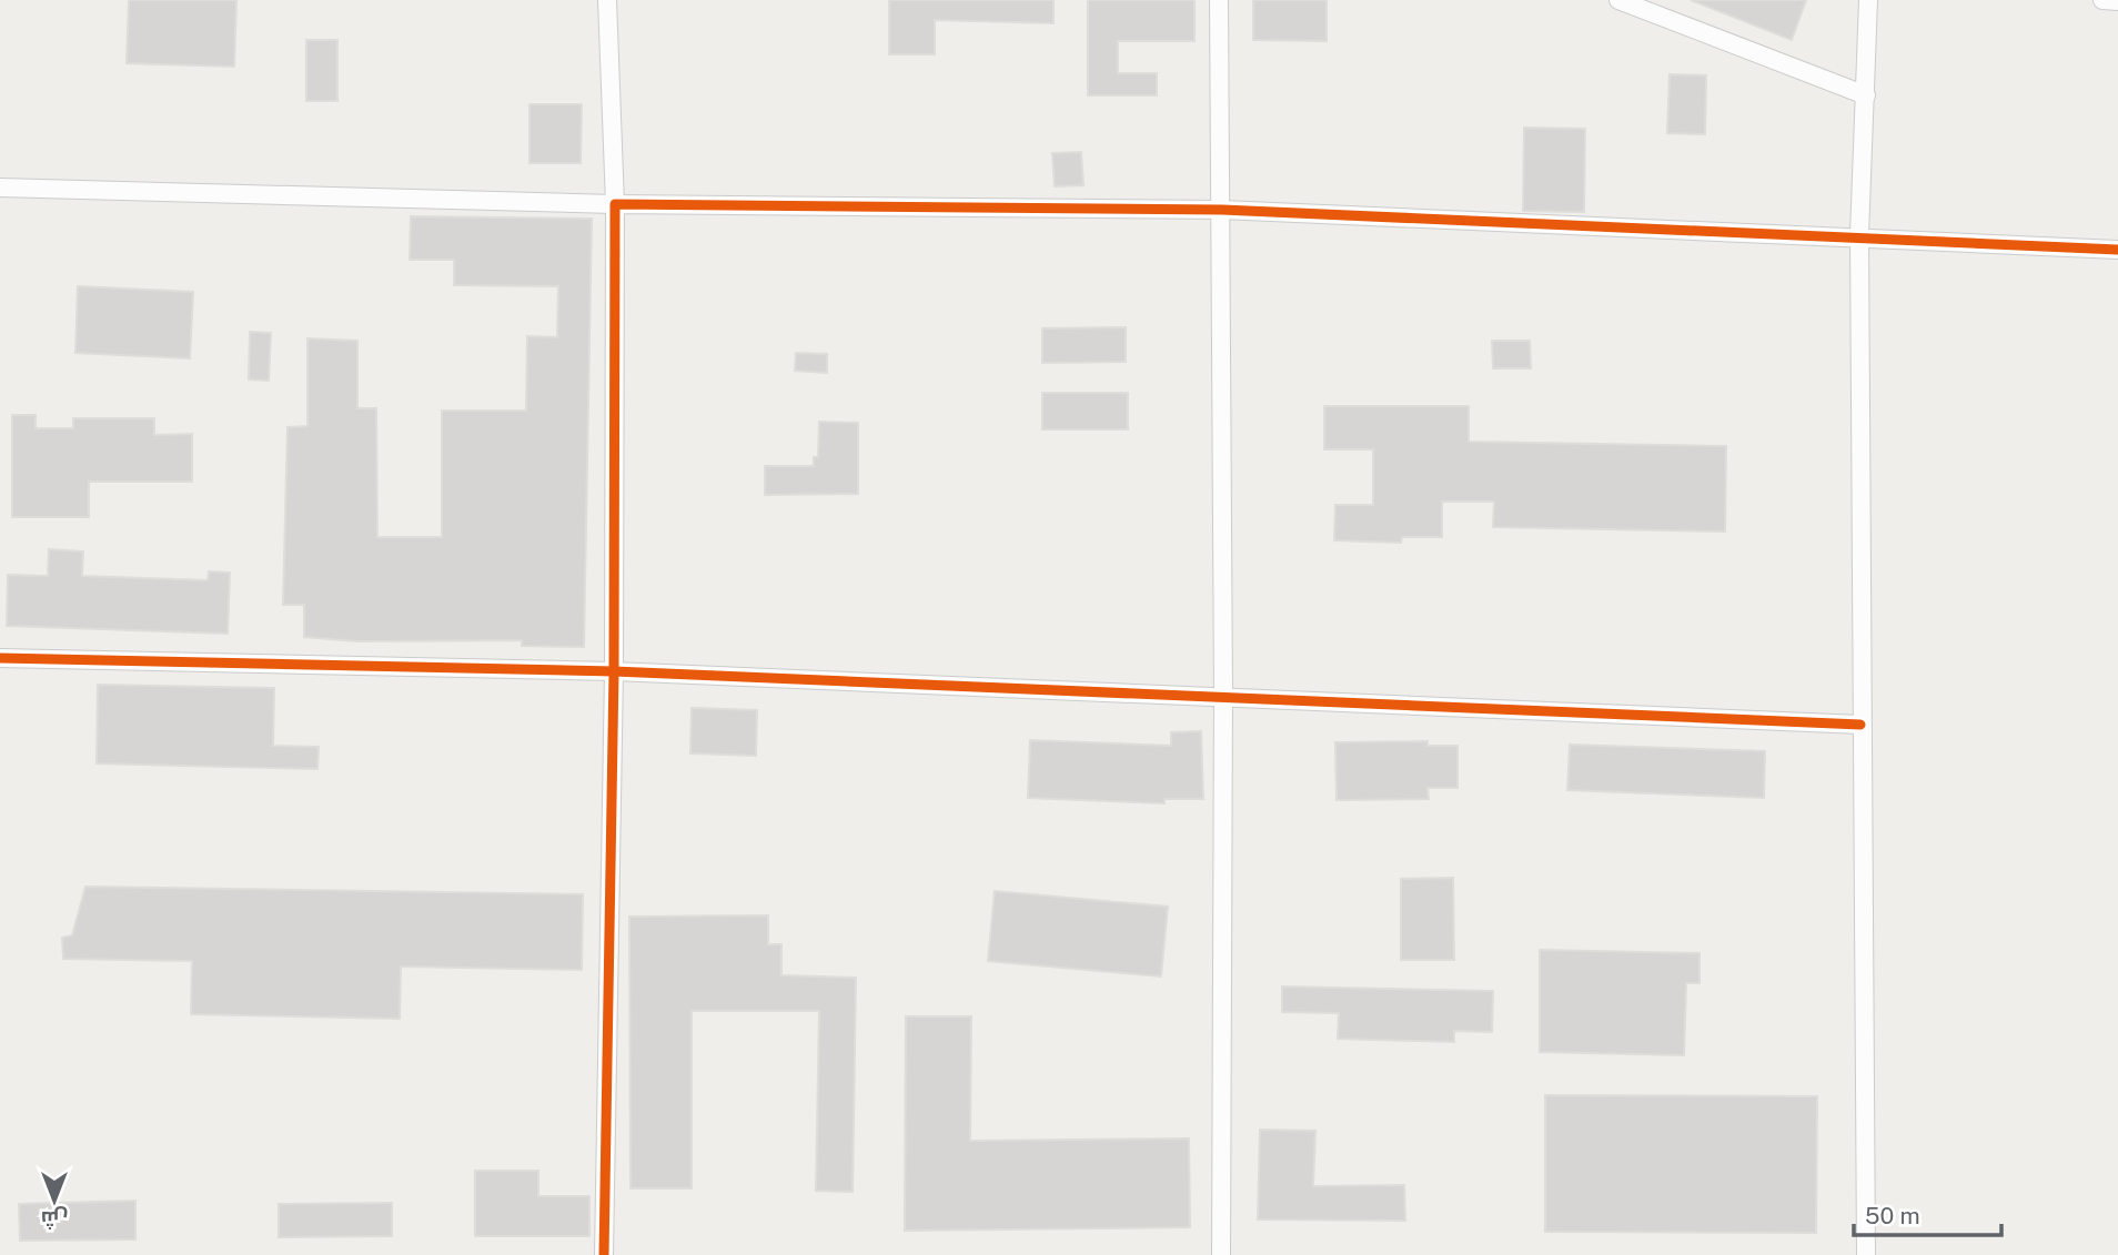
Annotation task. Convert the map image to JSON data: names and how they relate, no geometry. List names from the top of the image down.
{
  "scale_bar": "50 m",
  "north": "bottom"
}
